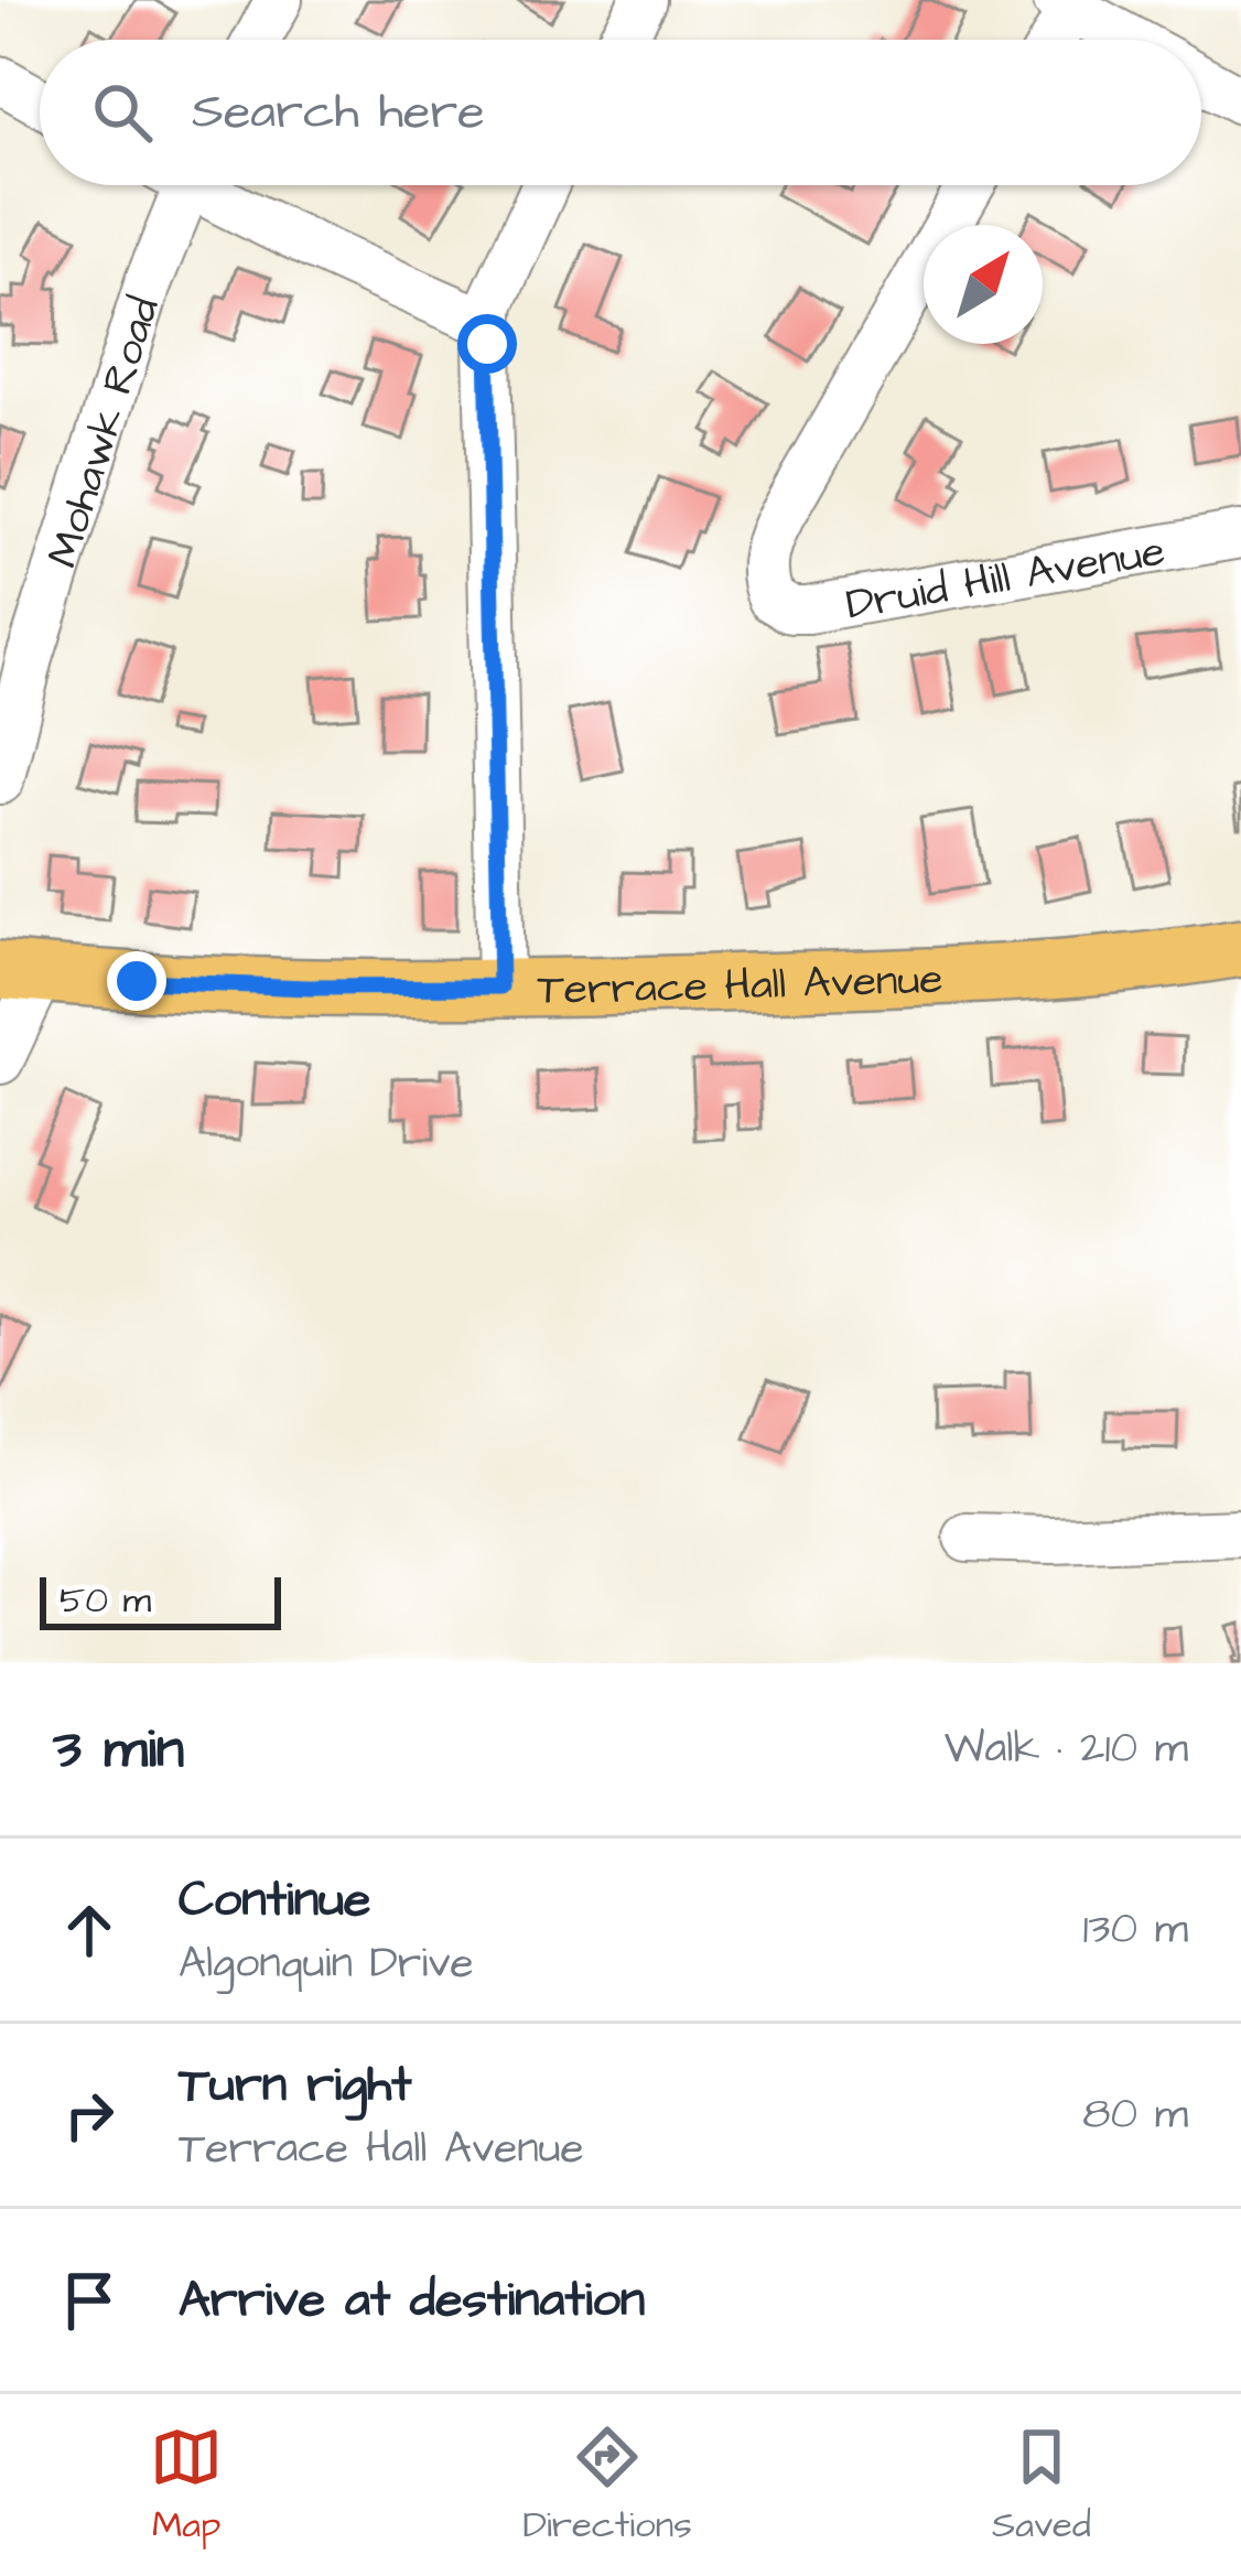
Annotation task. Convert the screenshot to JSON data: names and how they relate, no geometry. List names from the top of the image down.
{
  "streets": {
    "main road": ["Terrace Hall Avenue"],
    "street": ["Mohawk Road", "Druid Hill Avenue"]
  },
  "scale_bar": "50 m",
  "north": "top right",
  "page": {
    "search": "Search here",
    "scale": "50 m",
    "heading": ["3 min", "Walk · 210 m"],
    "list": [
      ["Continue", "Algonquin Drive", "130 m"],
      ["Turn right", "Terrace Hall Avenue", "80 m"],
      "Arrive at destination"
    ],
    "nav": ["Map", "Directions", "Saved"]
  }
}
